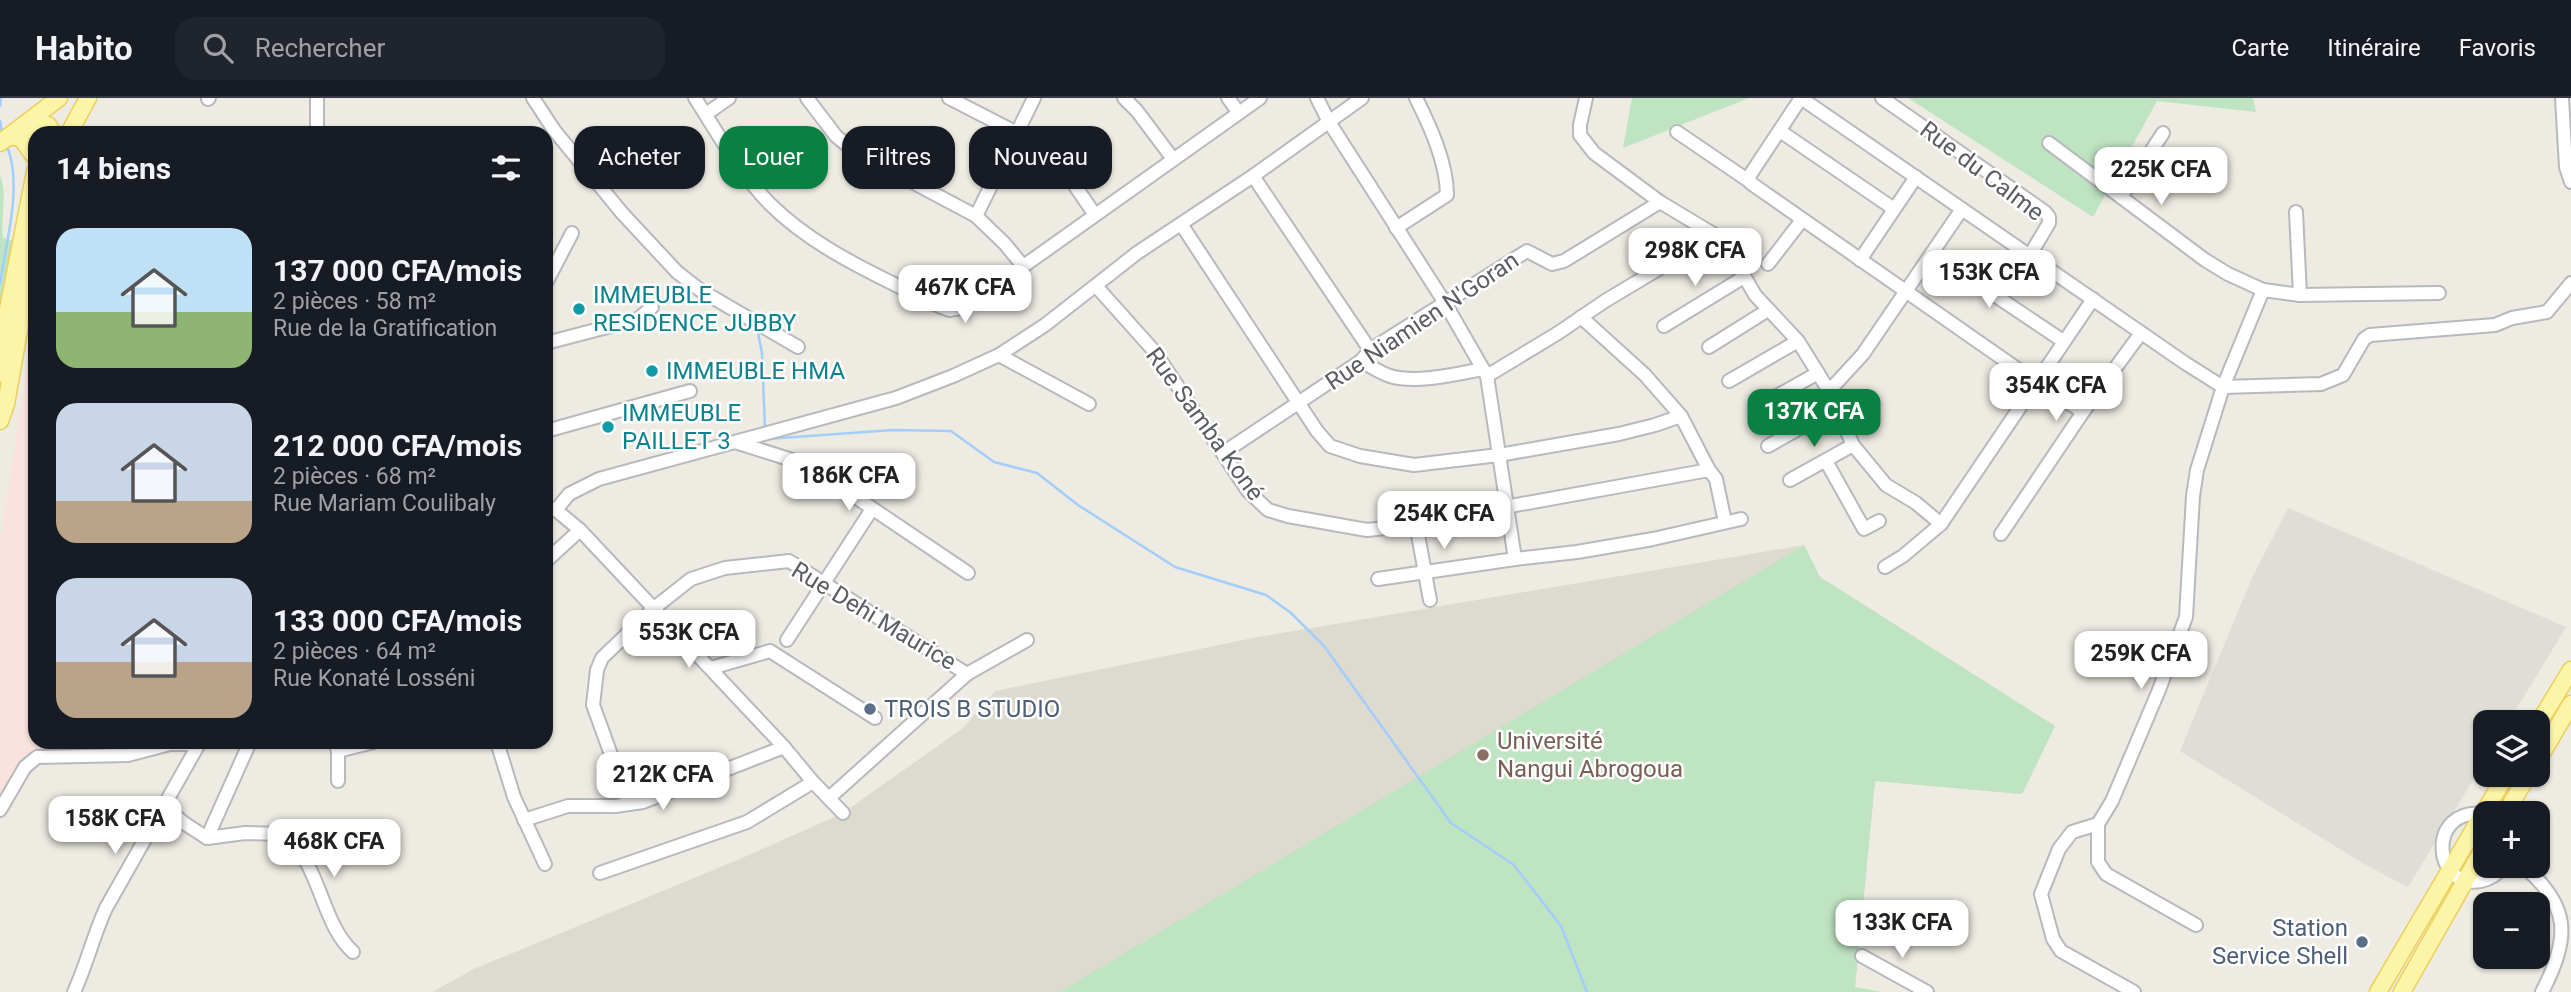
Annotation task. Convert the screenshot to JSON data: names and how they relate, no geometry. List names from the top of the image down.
{
  "streets": {
    "street": [
      "Rue du Calme",
      "Rue Niamien N'Goran",
      "Rue Samba Koné",
      "Rue Dehi Maurice"
    ]
  },
  "crossings": [
    ["Rue Niamien N'Goran", "Rue Samba Koné"]
  ],
  "places": [
    "IMMEUBLE RESIDENCE JUBBY",
    "IMMEUBLE HMA",
    "IMMEUBLE PAILLET 3",
    "TROIS B STUDIO",
    "Université Nangui Abrogoua",
    "Station Service Shell"
  ],
  "page": {
    "header": "Habito",
    "search": "Rechercher",
    "nav": ["Carte", "Itinéraire", "Favoris"],
    "chip": [
      "Acheter",
      "Louer",
      "Filtres",
      "Nouveau"
    ],
    "heading": "14 biens",
    "price": [
      "225K CFA",
      "298K CFA",
      "153K CFA",
      "467K CFA",
      "354K CFA",
      "137K CFA",
      "186K CFA",
      "254K CFA",
      "553K CFA",
      "259K CFA",
      "212K CFA",
      "158K CFA",
      "468K CFA",
      "133K CFA"
    ],
    "list": [
      {
        "name": "137 000 CFA/mois",
        "note": "2 pièces · 58 m² · Rue de la Gratification"
      },
      {
        "name": "212 000 CFA/mois",
        "note": "2 pièces · 68 m² · Rue Mariam Coulibaly"
      },
      {
        "name": "133 000 CFA/mois",
        "note": "2 pièces · 64 m² · Rue Konaté Losséni"
      }
    ],
    "map_buttons": ["+", "−"]
  }
}
